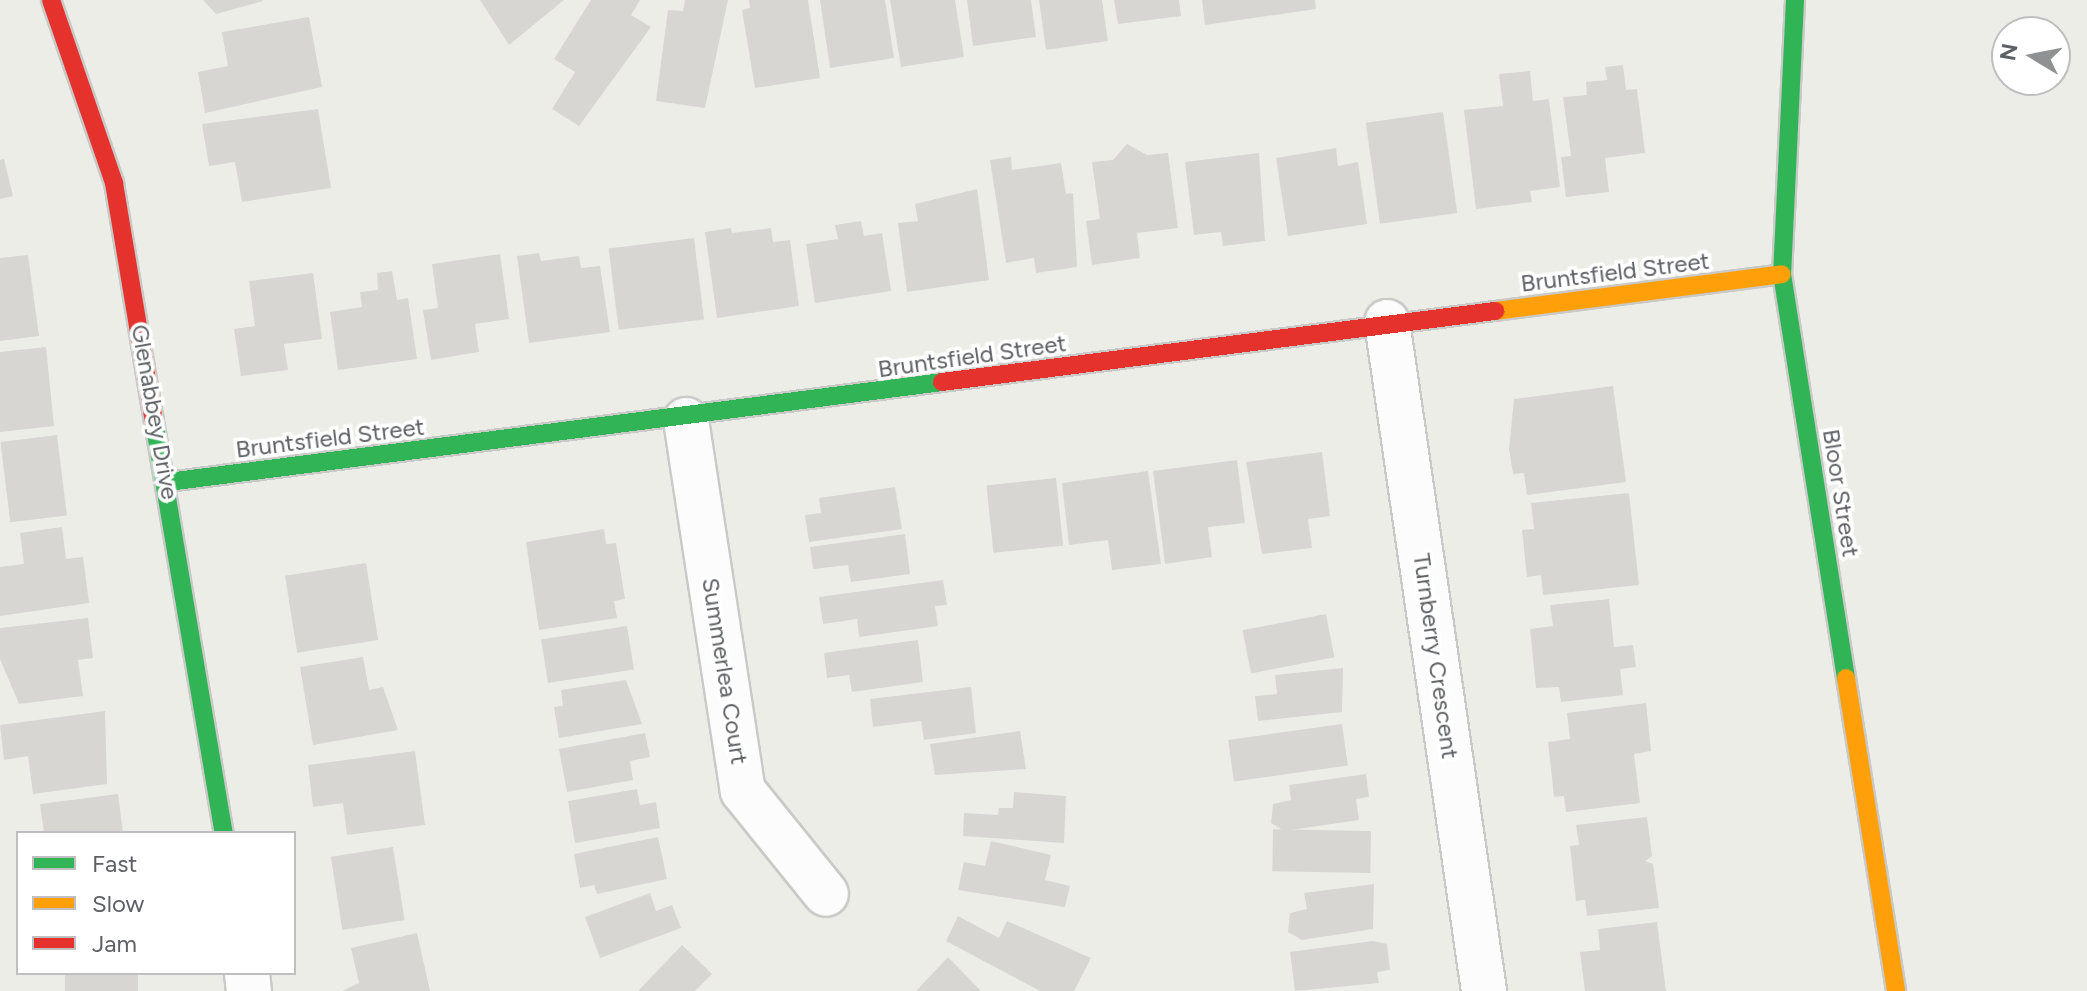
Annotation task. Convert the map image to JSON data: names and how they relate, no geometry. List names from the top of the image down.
{
  "streets": {
    "street": [
      "Bruntsfield Street",
      "Glenabbey Drive",
      "Bloor Street",
      "Turnberry Crescent",
      "Summerlea Court"
    ]
  },
  "crossings": [
    ["Bruntsfield Street", "Glenabbey Drive"],
    ["Bruntsfield Street", "Bloor Street"],
    ["Bruntsfield Street", "Turnberry Crescent"],
    ["Bruntsfield Street", "Summerlea Court"]
  ],
  "legend": ["Fast", "Slow", "Jam"],
  "north": "left"
}
